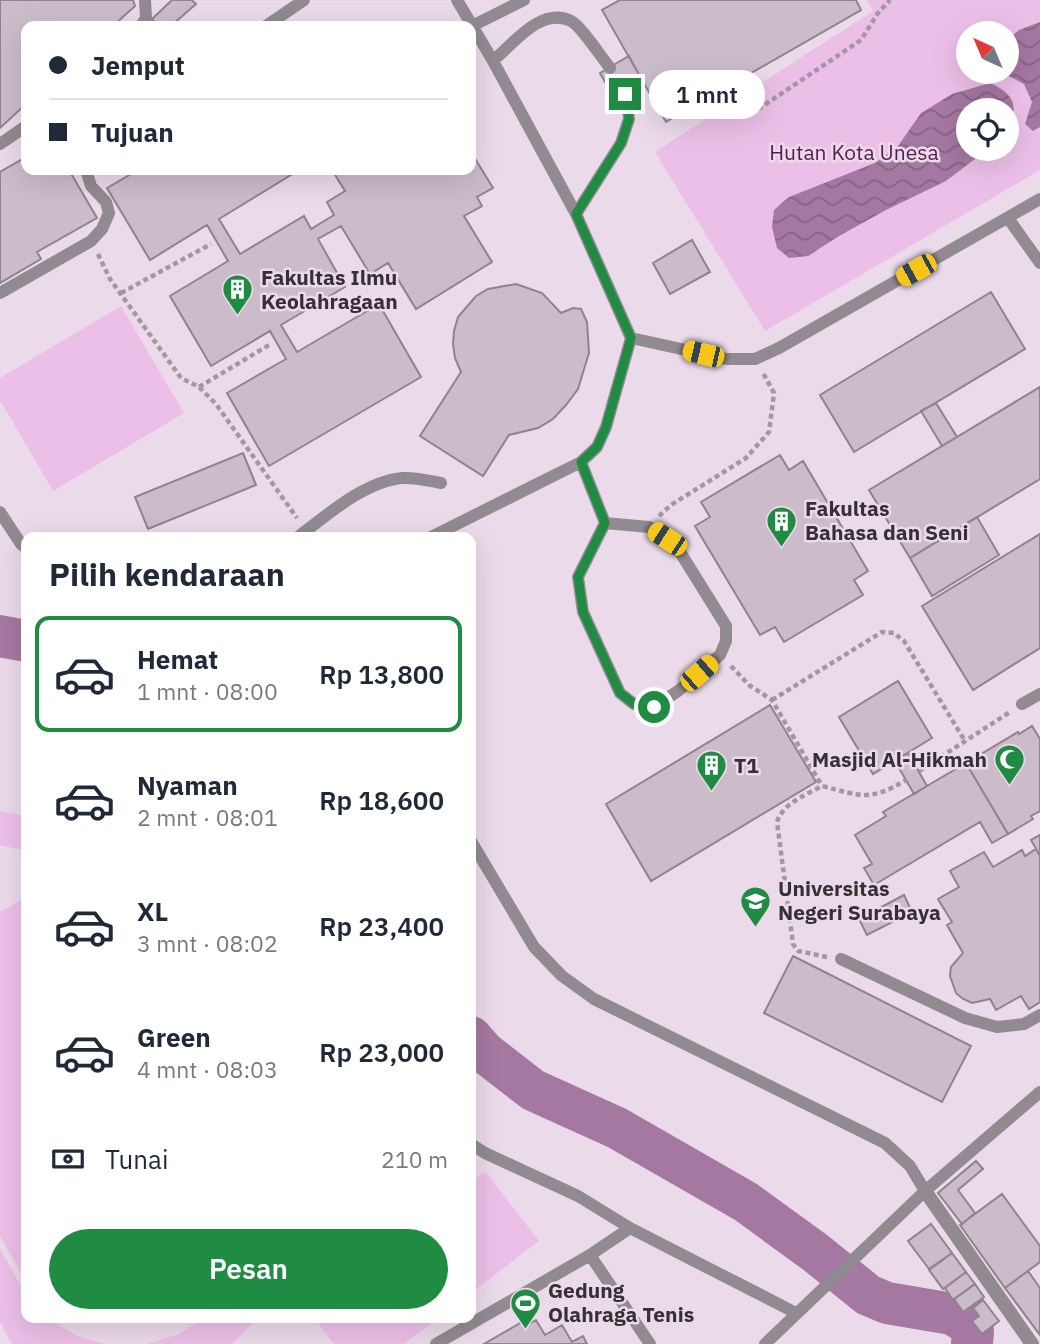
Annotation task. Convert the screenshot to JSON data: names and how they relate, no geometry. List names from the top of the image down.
{
  "parks": ["Hutan Kota Unesa"],
  "places": {
    "building": ["Fakultas Ilmu Keolahragaan", "Fakultas Bahasa dan Seni", "T1"],
    "mosque": ["Masjid Al-Hikmah"],
    "school or university": ["Universitas Negeri Surabaya"],
    "sports": ["Gedung Olahraga Tenis"]
  },
  "north": "top left",
  "page": {
    "banner": ["Jemput", "Tujuan"],
    "bubble": "1 mnt",
    "heading": "Pilih kendaraan",
    "list": [
      {
        "name": "Hemat",
        "note": "1 mnt · 08:00",
        "value": "Rp 13,800"
      },
      {
        "name": "Nyaman",
        "note": "2 mnt · 08:01",
        "value": "Rp 18,600"
      },
      {
        "name": "XL",
        "note": "3 mnt · 08:02",
        "value": "Rp 23,400"
      },
      {
        "name": "Green",
        "note": "4 mnt · 08:03",
        "value": "Rp 23,000"
      }
    ],
    "pay": ["Tunai", "210 m"],
    "buttons": "Pesan"
  }
}
